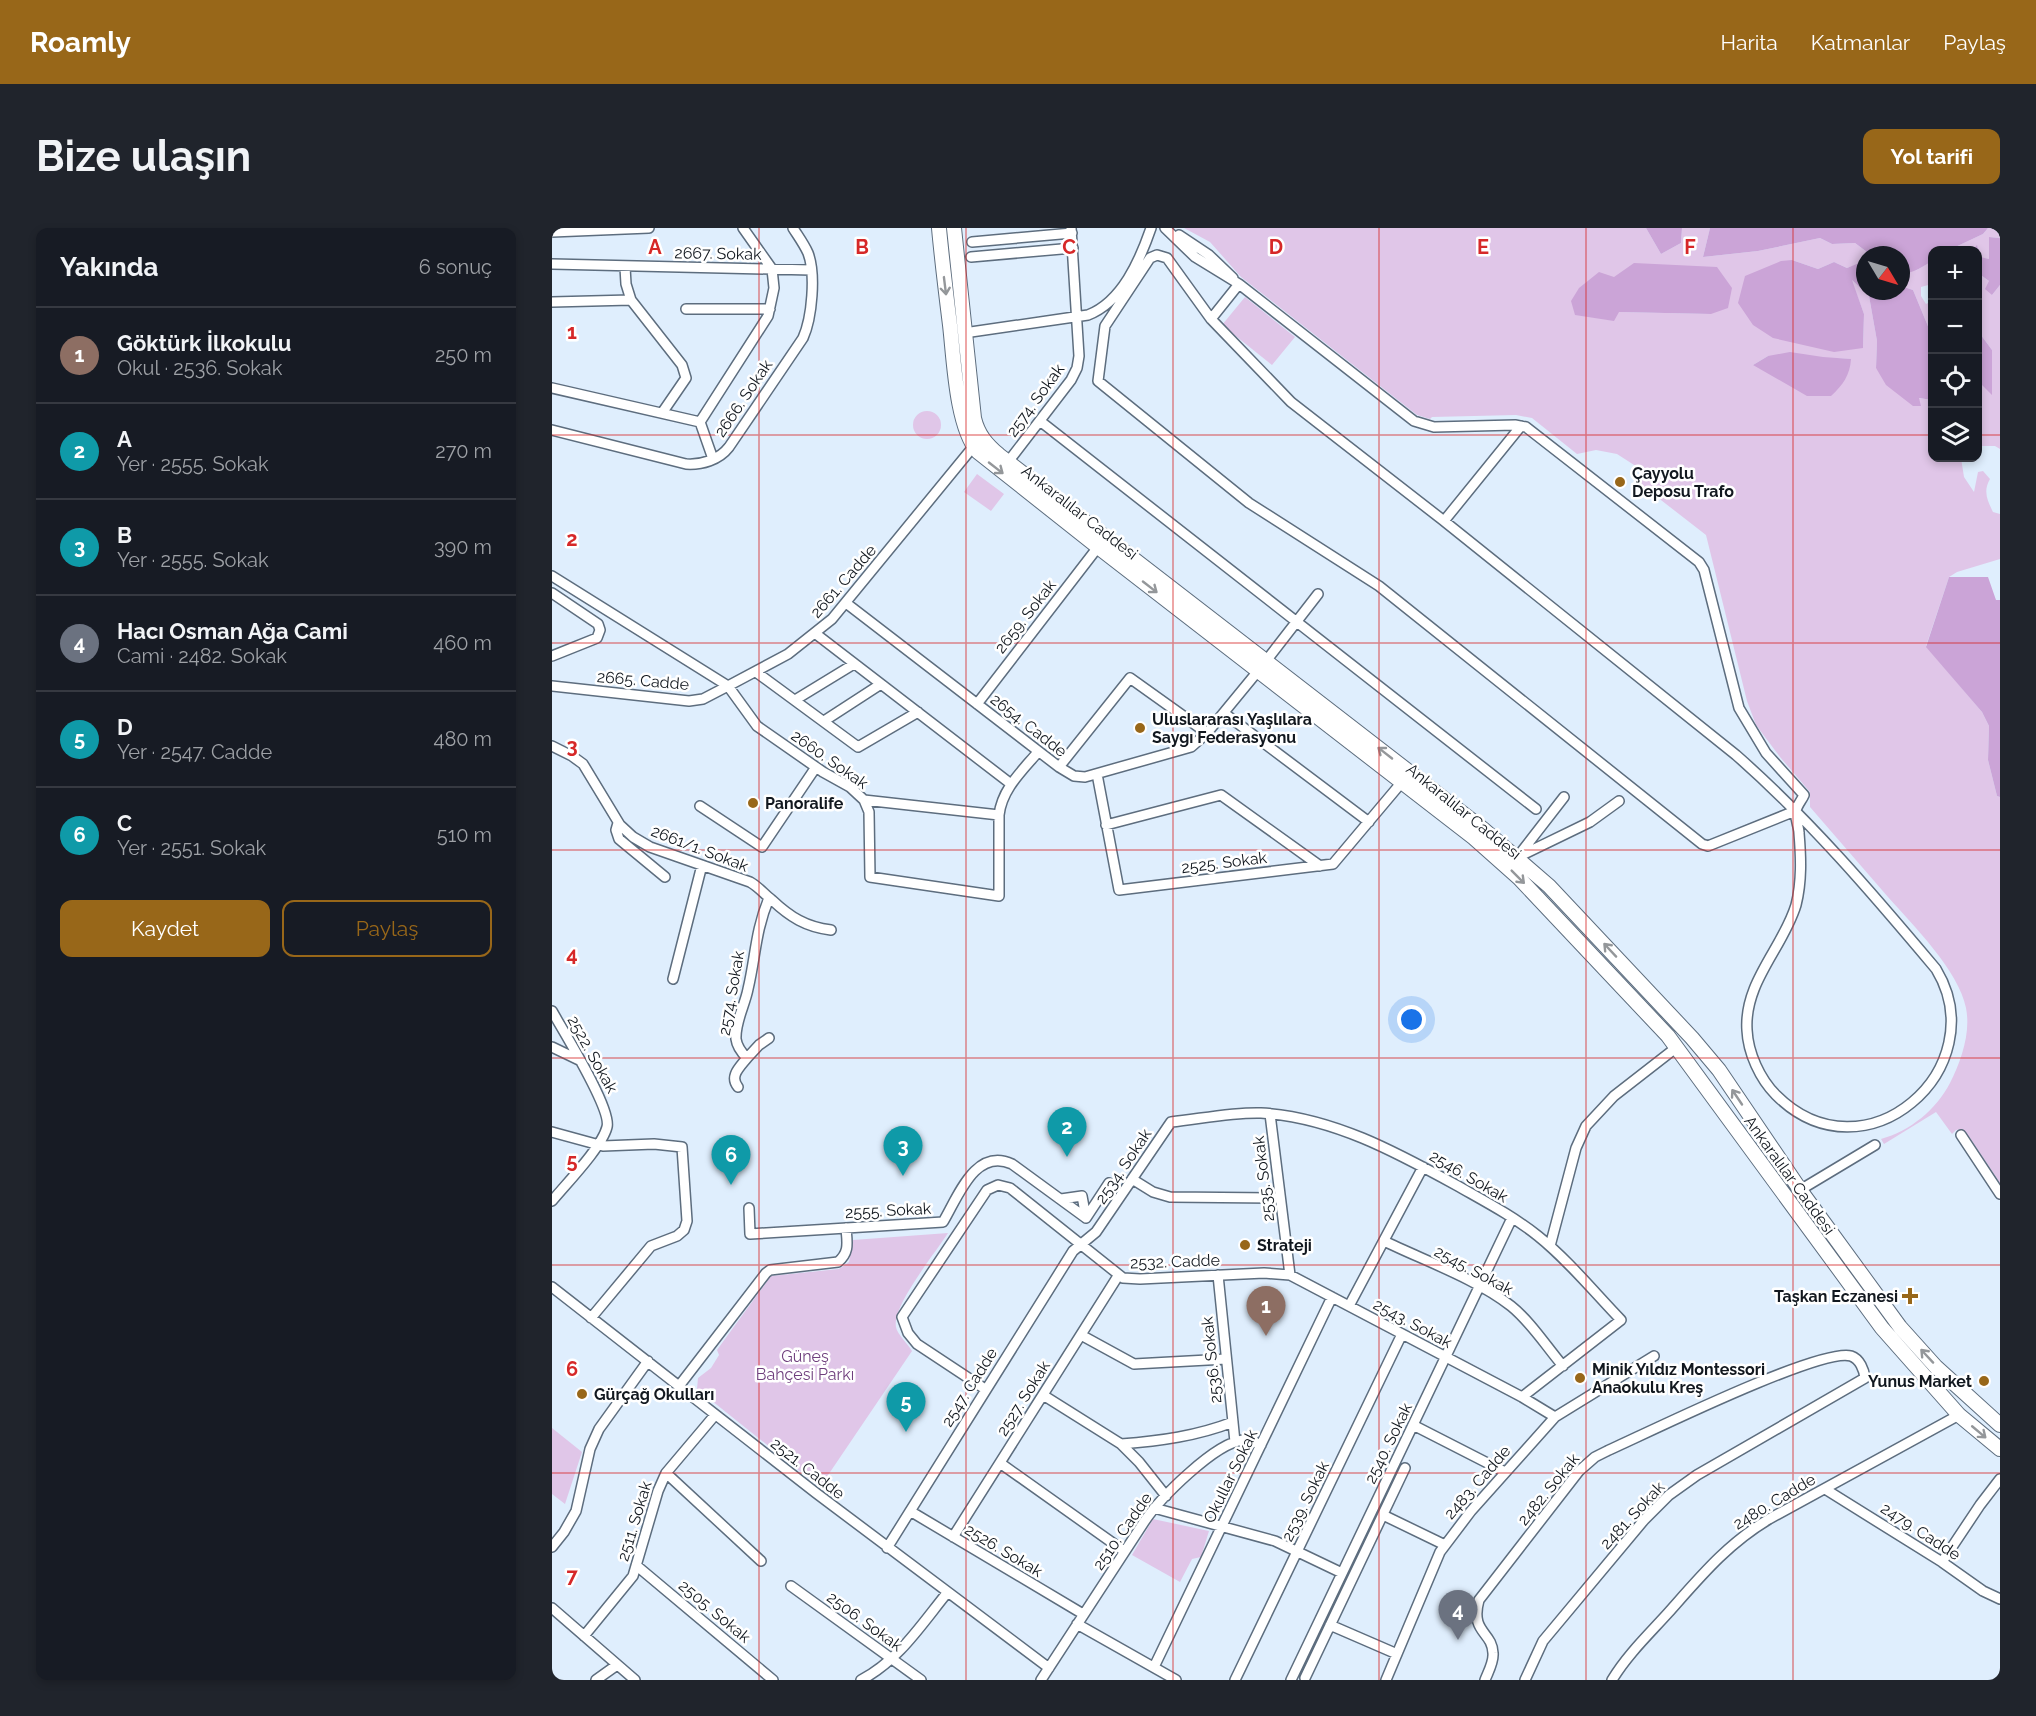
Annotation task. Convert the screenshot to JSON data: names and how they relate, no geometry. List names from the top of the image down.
{
  "streets": {
    "main road": ["Ankaralılar Caddesi"],
    "street": [
      "2667. Sokak",
      "2666. Sokak",
      "2574. Sokak",
      "2661. Cadde",
      "2659. Sokak",
      "2665. Cadde",
      "2654. Cadde",
      "2660. Sokak",
      "2661/1. Sokak",
      "2525. Sokak",
      "2522. Sokak",
      "2534. Sokak",
      "2546. Sokak",
      "2535. Sokak",
      "2555. Sokak",
      "2532. Cadde",
      "2545. Sokak",
      "2543. Sokak",
      "2536. Sokak",
      "2547. Cadde",
      "2527. Sokak",
      "2540. Sokak",
      "2521. Cadde",
      "Okullar Sokak",
      "2483. Cadde",
      "2482. Sokak",
      "2539. Sokak",
      "2480. Cadde",
      "2481. Sokak",
      "2511. Sokak",
      "2510. Cadde",
      "2479. Cadde",
      "2526. Sokak",
      "2505. Sokak",
      "2506. Sokak"
    ]
  },
  "crossings": [
    ["2667. Sokak", "2666. Sokak"],
    ["2574. Sokak", "Ankaralılar Caddesi"],
    ["2574. Sokak", "2661/1. Sokak"],
    ["Ankaralılar Caddesi", "2661. Cadde"],
    ["Ankaralılar Caddesi", "2659. Sokak"],
    ["Ankaralılar Caddesi", "2654. Cadde"],
    ["Ankaralılar Caddesi", "2480. Cadde"],
    ["2661. Cadde", "2665. Cadde"],
    ["2661. Cadde", "2654. Cadde"],
    ["2661. Cadde", "2660. Sokak"],
    ["2659. Sokak", "2654. Cadde"],
    ["2665. Cadde", "2660. Sokak"],
    ["2534. Sokak", "2546. Sokak"],
    ["2534. Sokak", "2535. Sokak"],
    ["2534. Sokak", "2532. Cadde"],
    ["2534. Sokak", "2547. Cadde"],
    ["2546. Sokak", "2535. Sokak"],
    ["2546. Sokak", "2545. Sokak"],
    ["2546. Sokak", "2540. Sokak"],
    ["2535. Sokak", "2532. Cadde"],
    ["2535. Sokak", "2543. Sokak"],
    ["2532. Cadde", "2543. Sokak"],
    ["2532. Cadde", "2536. Sokak"],
    ["2532. Cadde", "2547. Cadde"],
    ["2532. Cadde", "2527. Sokak"],
    ["2545. Sokak", "2540. Sokak"],
    ["2543. Sokak", "2540. Sokak"],
    ["2543. Sokak", "Okullar Sokak"],
    ["2543. Sokak", "2483. Cadde"],
    ["2543. Sokak", "2539. Sokak"],
    ["2536. Sokak", "2510. Cadde"],
    ["2547. Cadde", "2521. Cadde"],
    ["2547. Cadde", "2526. Sokak"],
    ["2527. Sokak", "2526. Sokak"],
    ["2521. Cadde", "2511. Sokak"],
    ["2521. Cadde", "2510. Cadde"],
    ["2482. Sokak", "2481. Sokak"],
    ["2480. Cadde", "2479. Cadde"],
    ["2511. Sokak", "2505. Sokak"],
    ["2510. Cadde", "2526. Sokak"]
  ],
  "parks": ["Güneş Bahçesi Parkı"],
  "places": {
    "other": [
      "Çayyolu Deposu Trafo",
      "Uluslararası Yaşlılara Saygı Federasyonu",
      "Panoralife",
      "Strateji",
      "Minik Yıldız Montessori Anaokulu Kreş",
      "Yunus Market",
      "Gürçağ Okulları"
    ],
    "health": ["Taşkan Eczanesi"]
  },
  "north": "bottom right",
  "page": {
    "header": "Roamly",
    "nav": ["Harita", "Katmanlar", "Paylaş"],
    "buttons": [
      "Yol tarifi",
      ["Kaydet", "Paylaş"]
    ],
    "title": "Bize ulaşın",
    "heading": ["Yakında", "6 sonuç"],
    "map_buttons": ["+", "−"],
    "list": [
      {
        "mark": "1",
        "name": "Göktürk İlkokulu",
        "note": "Okul · 2536. Sokak",
        "value": "250 m"
      },
      {
        "mark": "2",
        "name": "A",
        "note": "Yer · 2555. Sokak",
        "value": "270 m"
      },
      {
        "mark": "3",
        "name": "B",
        "note": "Yer · 2555. Sokak",
        "value": "390 m"
      },
      {
        "mark": "4",
        "name": "Hacı Osman Ağa Cami",
        "note": "Cami · 2482. Sokak",
        "value": "460 m"
      },
      {
        "mark": "5",
        "name": "D",
        "note": "Yer · 2547. Cadde",
        "value": "480 m"
      },
      {
        "mark": "6",
        "name": "C",
        "note": "Yer · 2551. Sokak",
        "value": "510 m"
      }
    ],
    "pins": [
      "2",
      "3",
      "6",
      "1",
      "5",
      "4"
    ]
  },
  "grid": {
    "columns": [
      "A",
      "B",
      "C",
      "D",
      "E",
      "F"
    ],
    "rows": [
      "1",
      "2",
      "3",
      "4",
      "5",
      "6",
      "7"
    ]
  }
}
